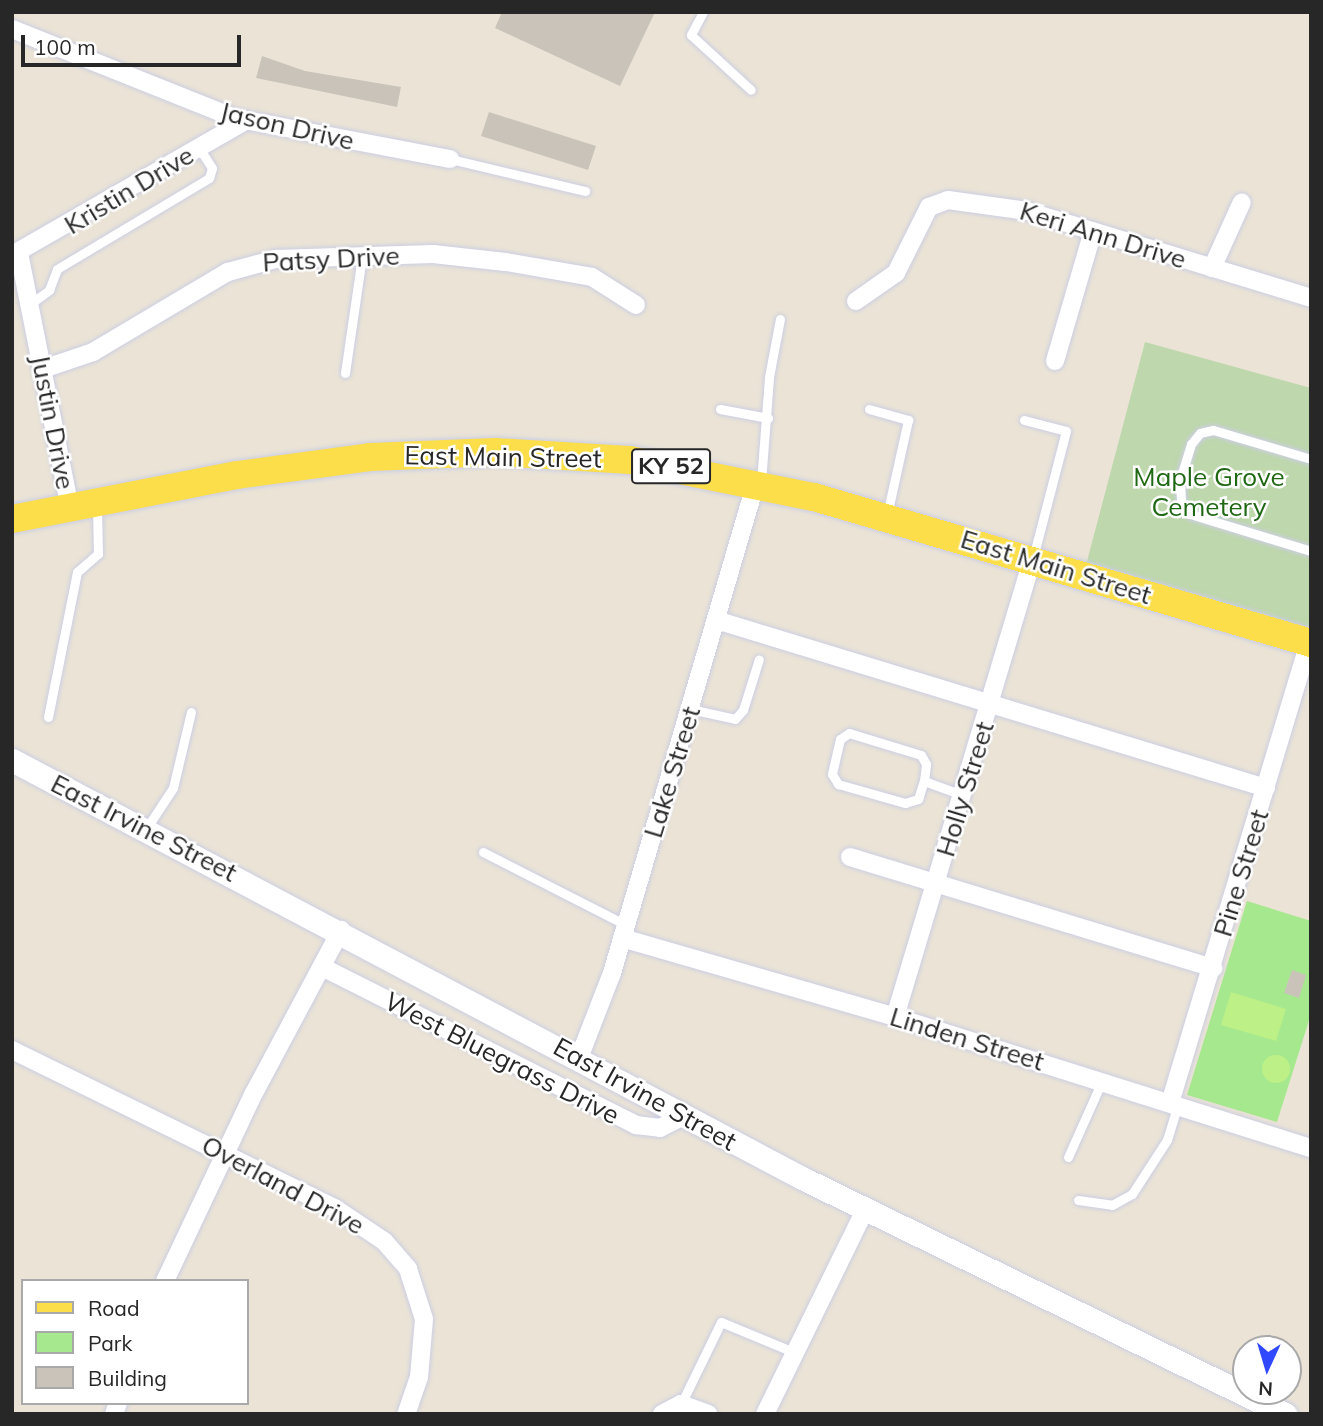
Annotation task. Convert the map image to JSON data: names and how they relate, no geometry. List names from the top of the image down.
{
  "streets": {
    "main road": ["East Main Street", "KY 52"],
    "street": [
      "Jason Drive",
      "Kristin Drive",
      "Keri Ann Drive",
      "Patsy Drive",
      "Justin Drive",
      "Lake Street",
      "Holly Street",
      "East Irvine Street",
      "Pine Street",
      "Linden Street",
      "West Bluegrass Drive",
      "Overland Drive"
    ]
  },
  "crossings": [
    ["Jason Drive", "Kristin Drive"],
    ["Kristin Drive", "Justin Drive"],
    ["Patsy Drive", "Justin Drive"],
    ["Justin Drive", "East Main Street"],
    ["East Main Street", "Lake Street"],
    ["East Main Street", "Holly Street"],
    ["East Main Street", "Pine Street"],
    ["Lake Street", "East Irvine Street"],
    ["Lake Street", "Linden Street"],
    ["Holly Street", "Linden Street"],
    ["East Irvine Street", "West Bluegrass Drive"],
    ["Pine Street", "Linden Street"]
  ],
  "parks": ["Maple Grove Cemetery"],
  "legend": ["Road", "Park", "Building"],
  "scale_bar": "100 m",
  "north": "bottom"
}
